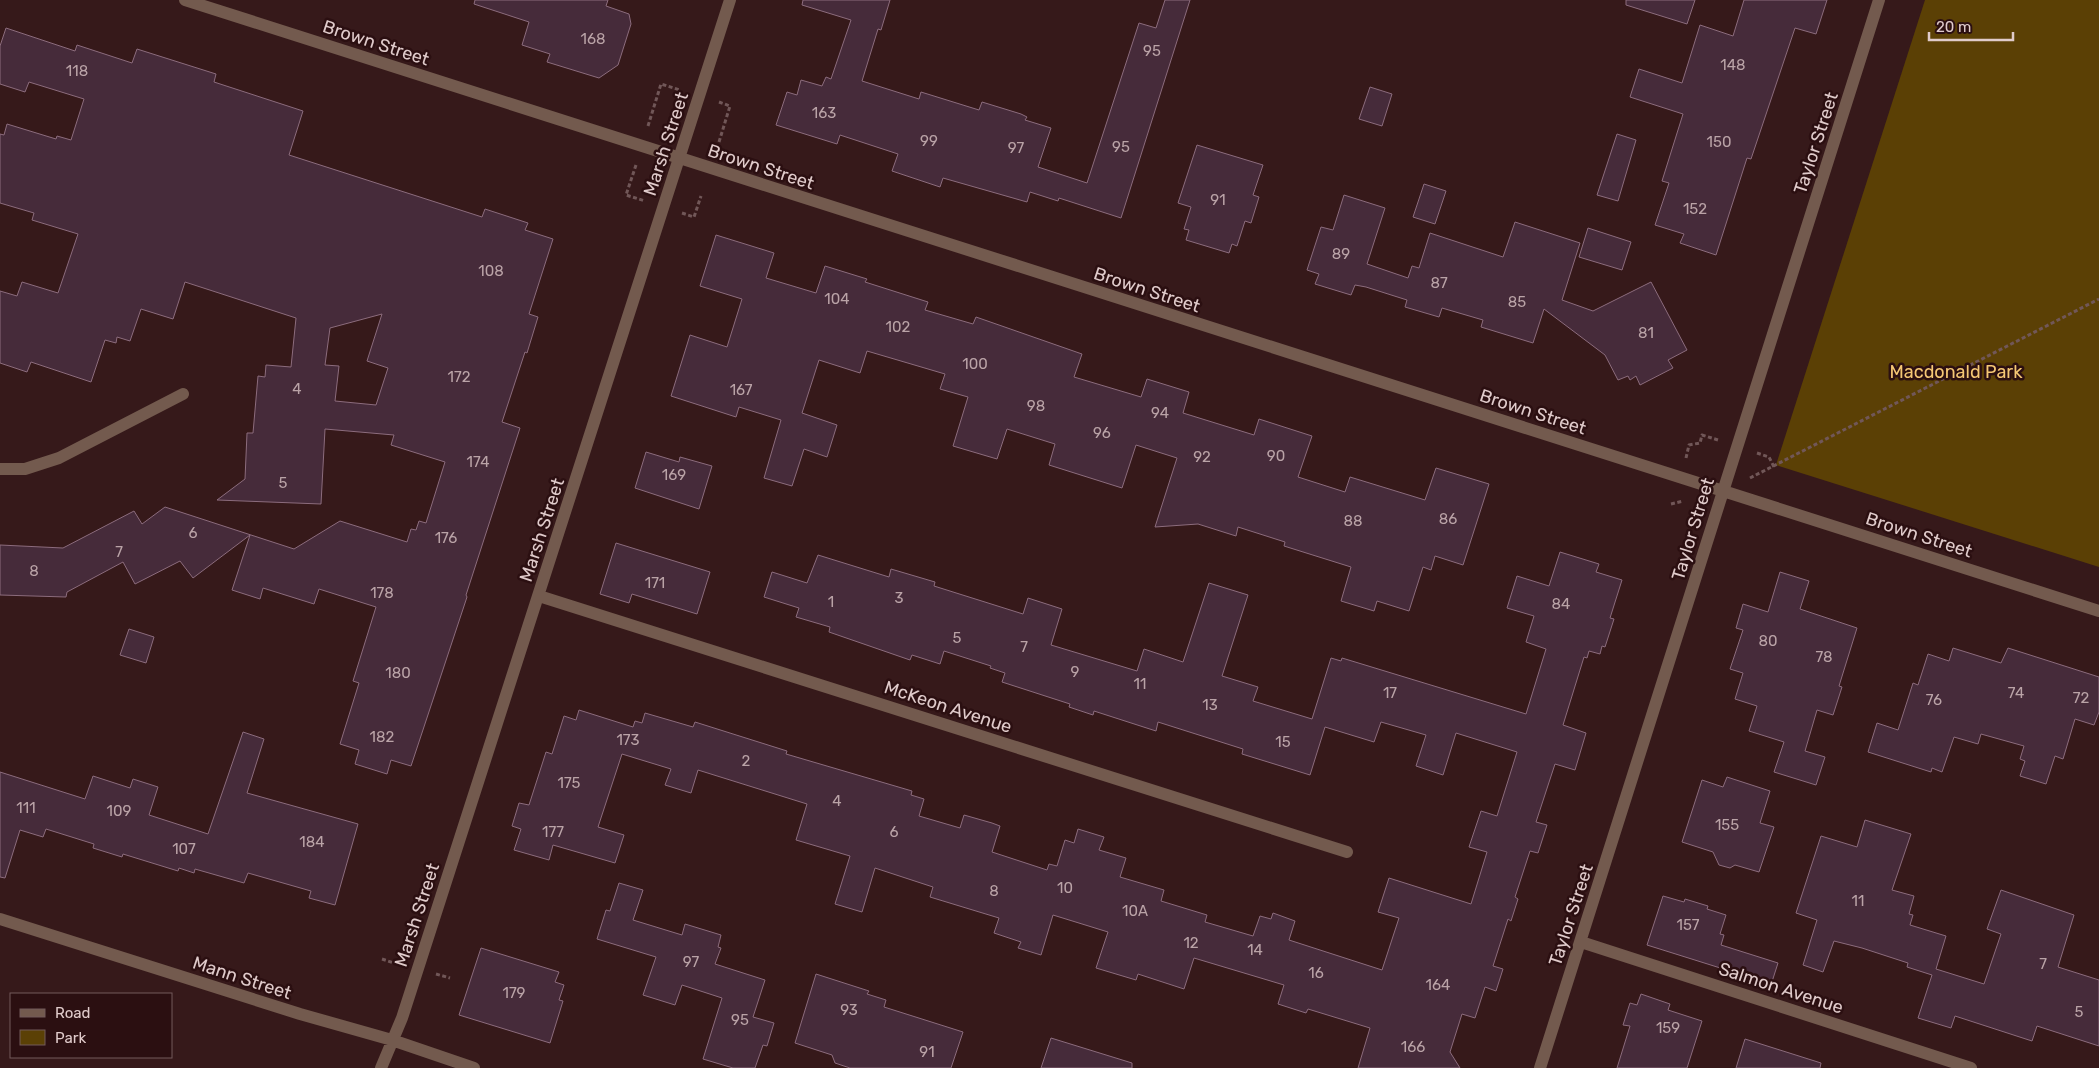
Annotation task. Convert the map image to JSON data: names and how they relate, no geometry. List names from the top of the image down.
{
  "streets": {
    "street": [
      "Brown Street",
      "Taylor Street",
      "Marsh Street",
      "McKeon Avenue",
      "Mann Street",
      "Salmon Avenue"
    ]
  },
  "crossings": [
    ["Brown Street", "Taylor Street"],
    ["Brown Street", "Marsh Street"],
    ["Taylor Street", "Salmon Avenue"],
    ["Marsh Street", "McKeon Avenue"],
    ["Marsh Street", "Mann Street"]
  ],
  "parks": ["Macdonald Park"],
  "house_numbers": [
    "168",
    "95",
    "148",
    "118",
    "163",
    "99",
    "150",
    "95",
    "97",
    "91",
    "152",
    "89",
    "108",
    "87",
    "104",
    "85",
    "102",
    "81",
    "100",
    "172",
    "4",
    "167",
    "98",
    "94",
    "96",
    "90",
    "92",
    "174",
    "169",
    "5",
    "86",
    "88",
    "6",
    "176",
    "7",
    "8",
    "171",
    "178",
    "3",
    "1",
    "84",
    "5",
    "80",
    "7",
    "78",
    "9",
    "180",
    "11",
    "17",
    "74",
    "72",
    "76",
    "13",
    "182",
    "173",
    "15",
    "2",
    "175",
    "4",
    "111",
    "109",
    "155",
    "177",
    "6",
    "184",
    "107",
    "10",
    "8",
    "11",
    "10A",
    "157",
    "12",
    "14",
    "97",
    "7",
    "16",
    "164",
    "179",
    "93",
    "5",
    "95",
    "159",
    "166",
    "91"
  ],
  "legend": ["Road", "Park"],
  "scale_bar": "20 m"
}
